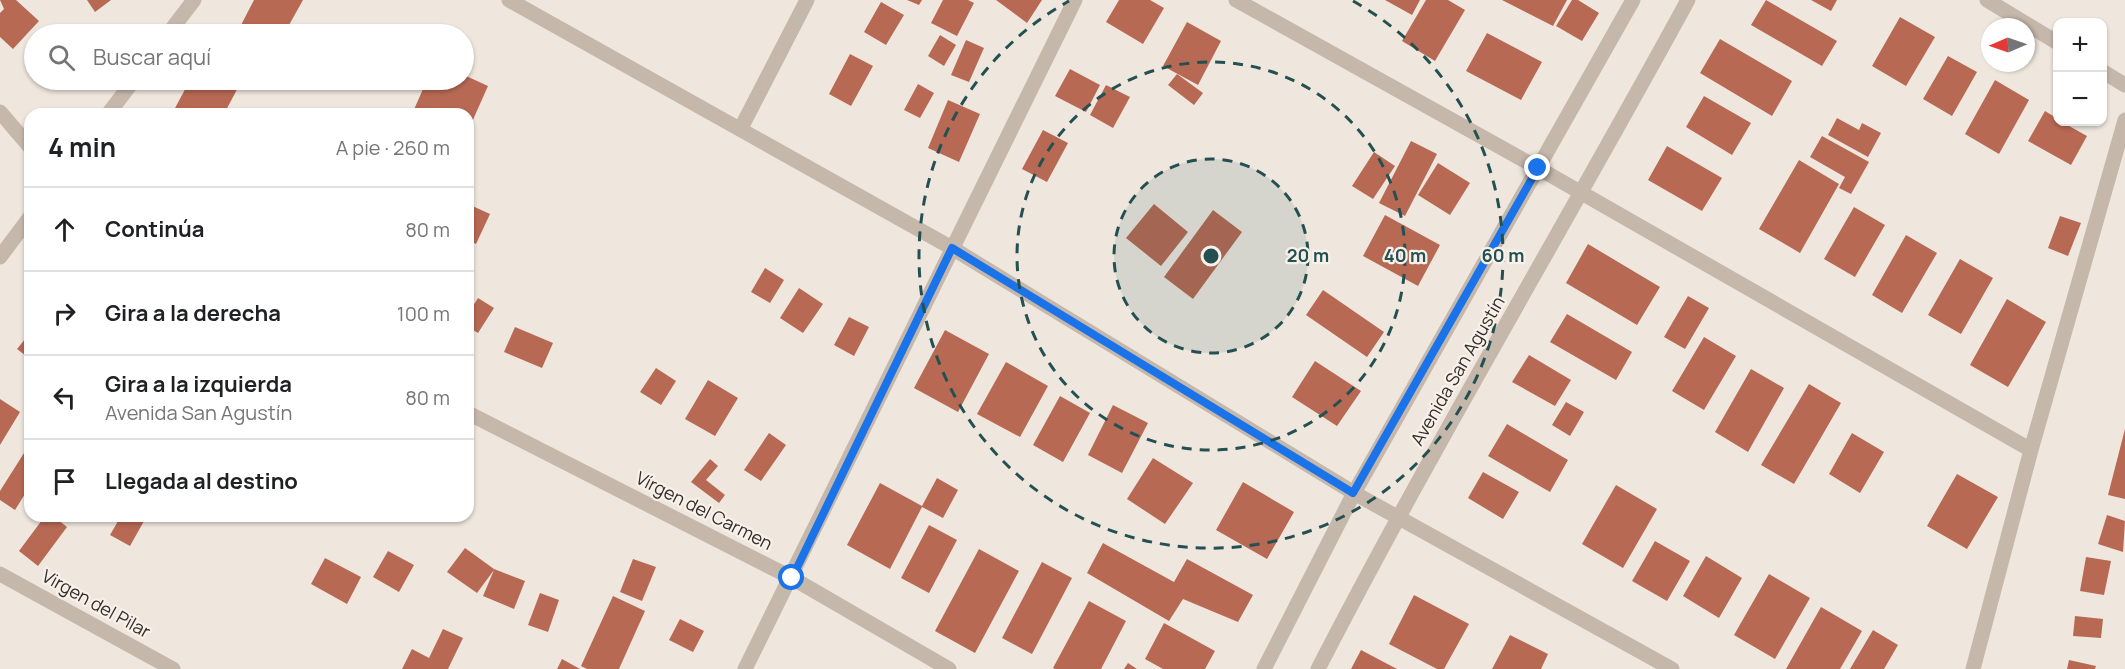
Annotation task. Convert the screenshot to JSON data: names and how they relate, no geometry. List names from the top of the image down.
{
  "streets": {
    "street": ["Avenida San Agustín", "Vírgen del Carmen", "Virgen del Pilar"]
  },
  "north": "left",
  "page": {
    "map_buttons": ["+", "−"],
    "search": "Buscar aquí",
    "heading": ["4 min", "A pie · 260 m"],
    "list": [
      ["Continúa", "80 m"],
      ["Gira a la derecha", "100 m"],
      ["Gira a la izquierda", "Avenida San Agustín", "80 m"],
      "Llegada al destino"
    ]
  },
  "rings": ["20 m", "40 m", "60 m"]
}
